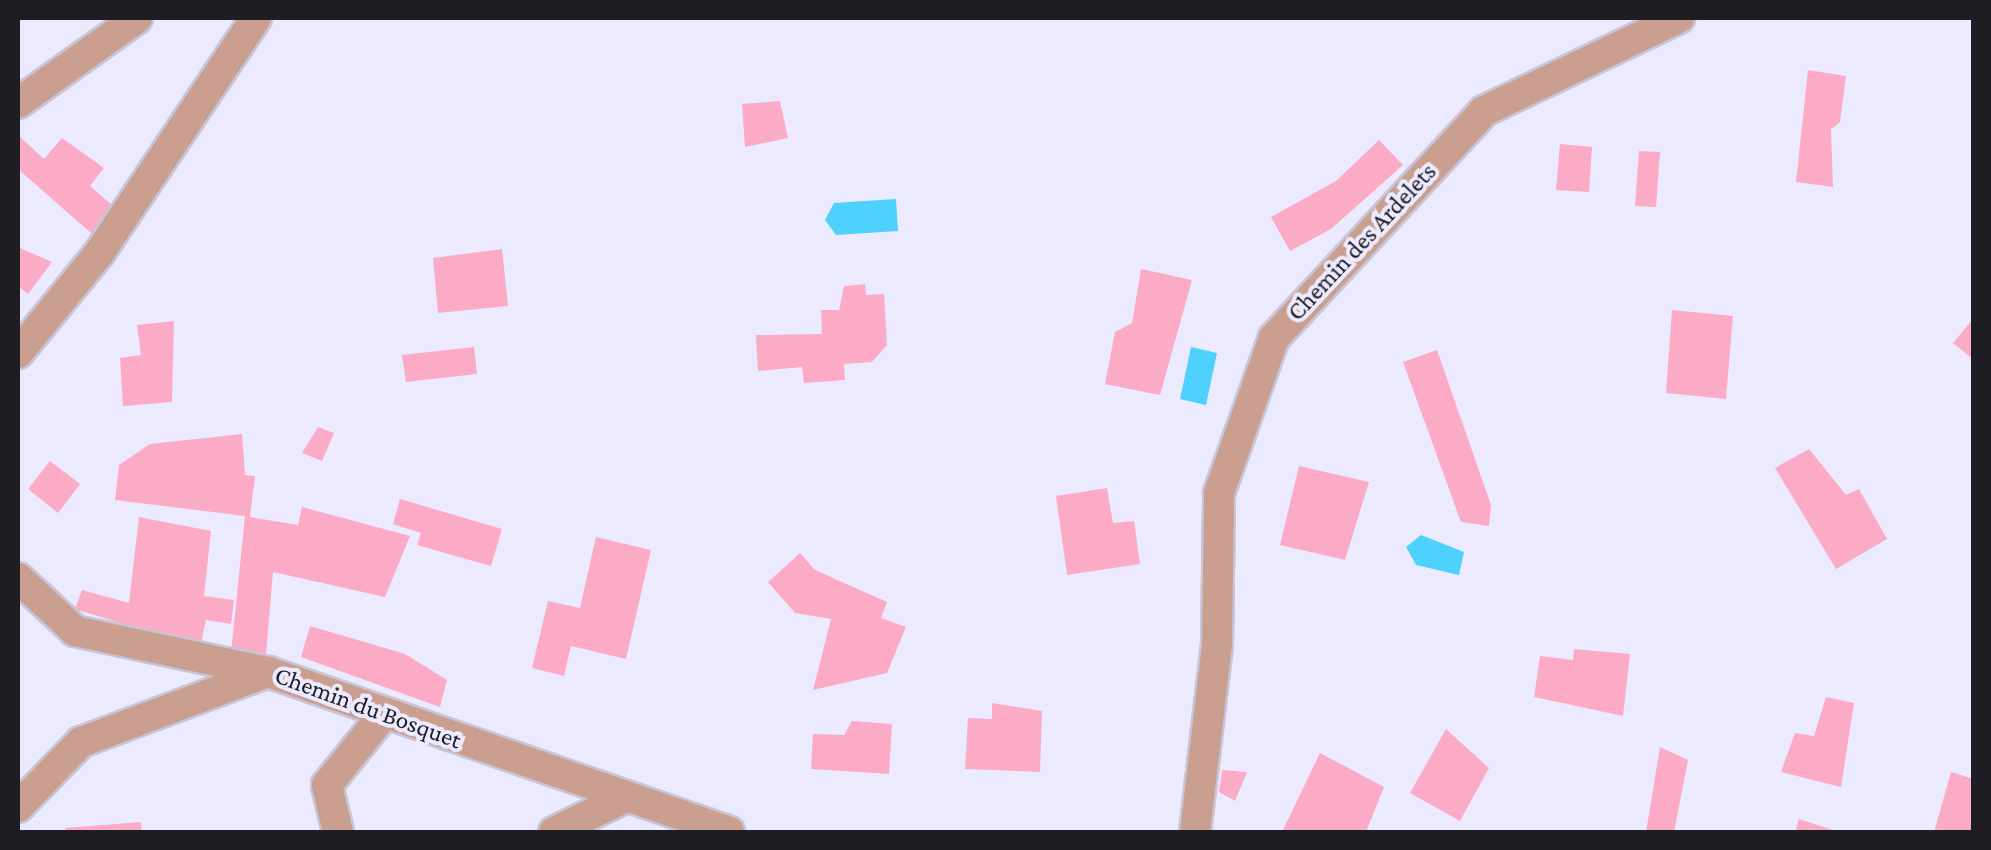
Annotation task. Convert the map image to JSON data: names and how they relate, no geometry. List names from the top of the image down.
{
  "streets": {
    "street": ["Chemin des Ardelets", "Chemin du Bosquet"]
  }
}
